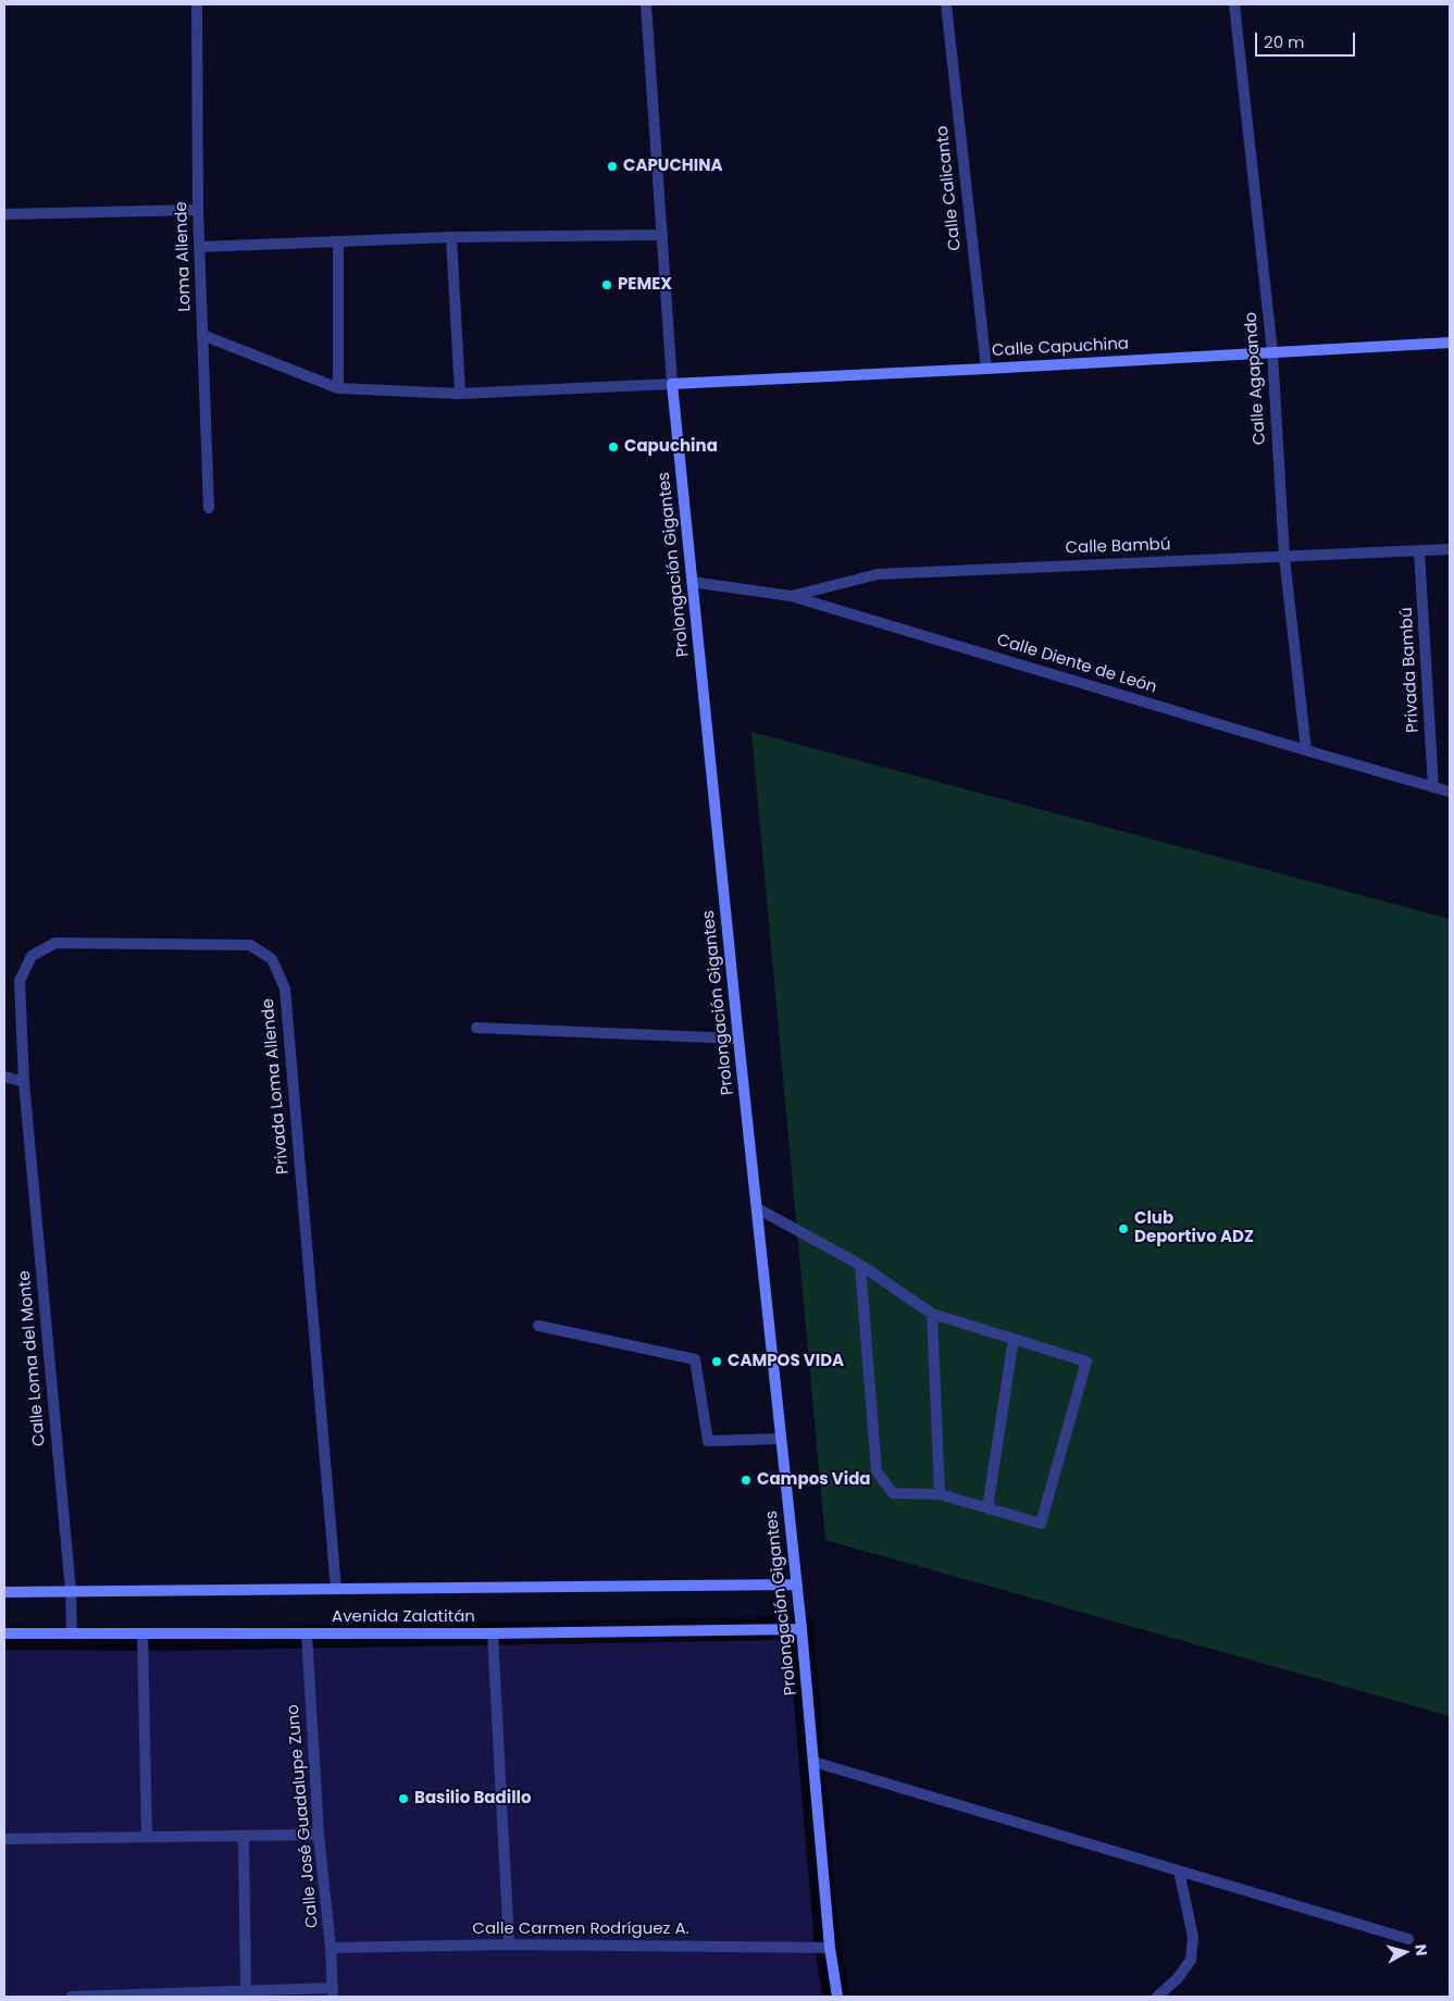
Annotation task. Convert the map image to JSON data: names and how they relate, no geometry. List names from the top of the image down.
{
  "streets": {
    "street": [
      "Calle Calicanto",
      "Loma Allende",
      "Calle Capuchina",
      "Calle Agapando",
      "Calle Bambú",
      "Prolongación Gigantes",
      "Calle Diente de León",
      "Privada Bambú",
      "Privada Loma Allende",
      "Calle Loma del Monte",
      "Avenida Zalatitán",
      "Calle José Guadalupe Zuno",
      "Calle Carmen Rodríguez A."
    ]
  },
  "crossings": [
    ["Calle Calicanto", "Calle Capuchina"],
    ["Calle Capuchina", "Calle Agapando"],
    ["Calle Capuchina", "Prolongación Gigantes"],
    ["Calle Agapando", "Calle Bambú"],
    ["Calle Agapando", "Calle Diente de León"],
    ["Calle Bambú", "Calle Diente de León"],
    ["Calle Bambú", "Privada Bambú"],
    ["Prolongación Gigantes", "Calle Diente de León"],
    ["Prolongación Gigantes", "Avenida Zalatitán"],
    ["Prolongación Gigantes", "Calle Carmen Rodríguez A."],
    ["Calle Diente de León", "Privada Bambú"],
    ["Privada Loma Allende", "Calle Loma del Monte"],
    ["Privada Loma Allende", "Avenida Zalatitán"],
    ["Calle Loma del Monte", "Avenida Zalatitán"],
    ["Avenida Zalatitán", "Calle José Guadalupe Zuno"],
    ["Calle José Guadalupe Zuno", "Calle Carmen Rodríguez A."]
  ],
  "places": [
    "CAPUCHINA",
    "PEMEX",
    "Capuchina",
    "Club Deportivo ADZ",
    "CAMPOS VIDA",
    "Campos Vida",
    "Basilio Badillo"
  ],
  "scale_bar": "20 m",
  "north": "right"
}
